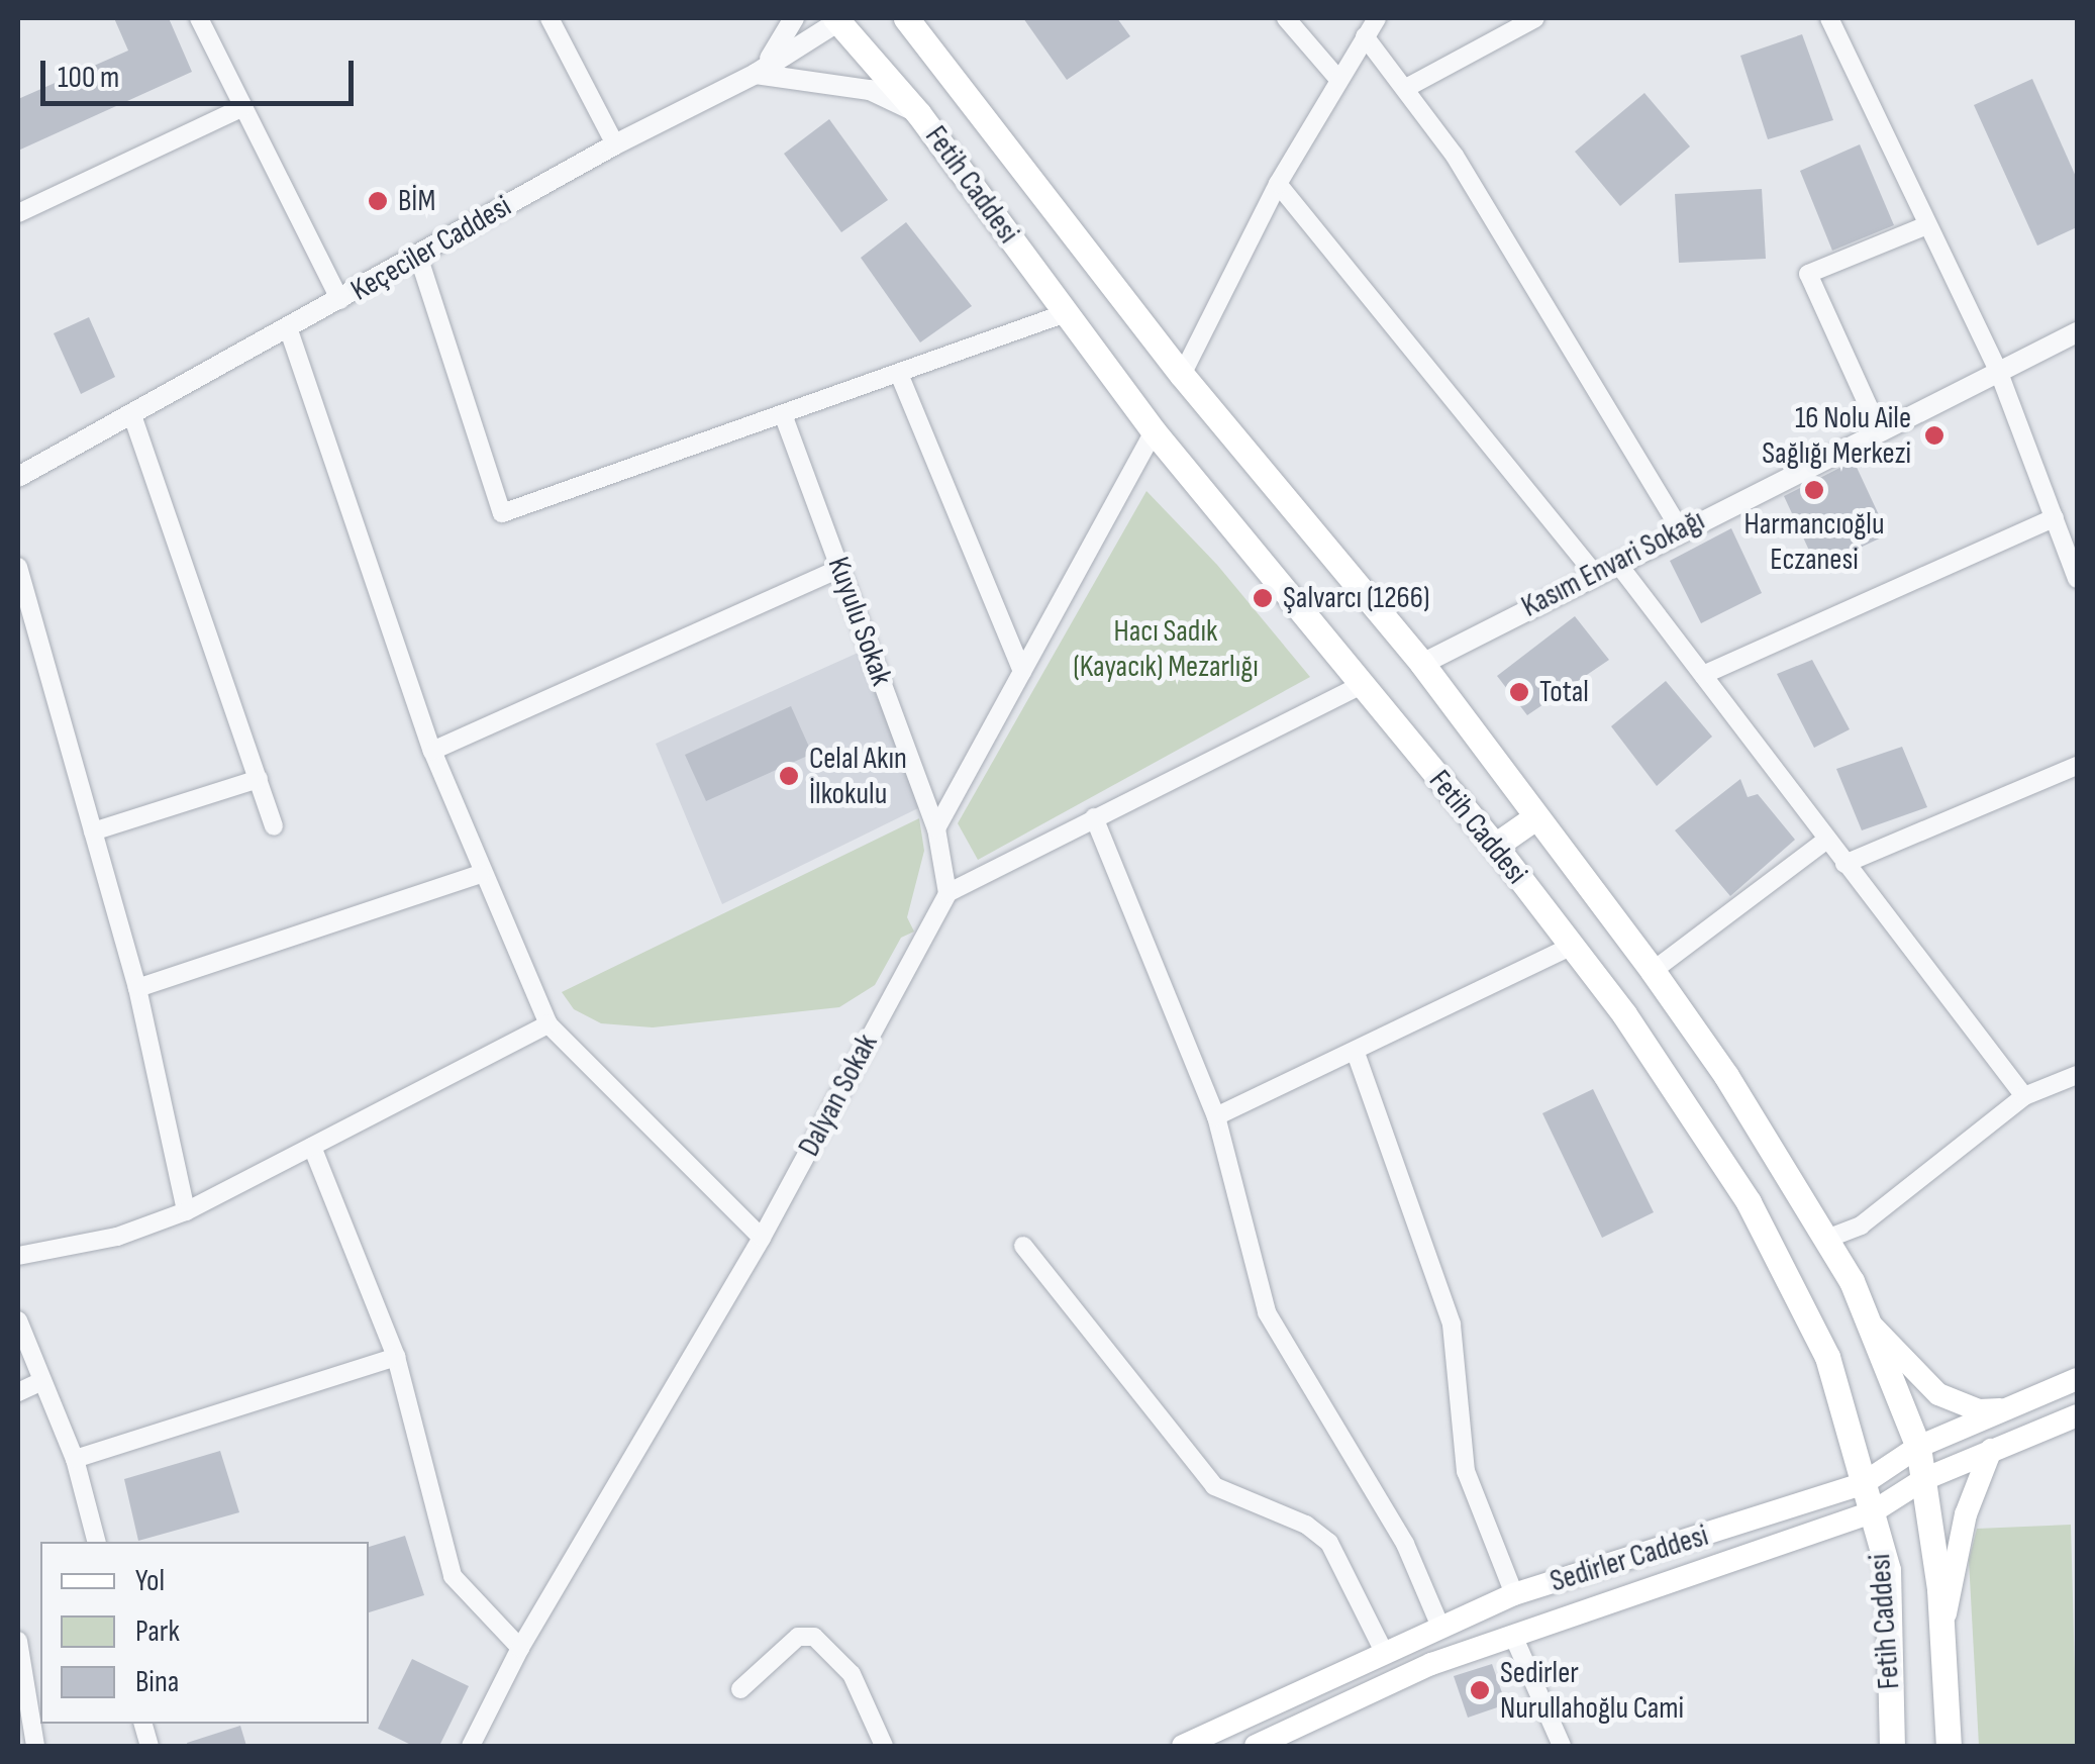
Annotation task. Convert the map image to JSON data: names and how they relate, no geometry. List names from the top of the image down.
{
  "streets": {
    "main road": ["Fetih Caddesi", "Sedirler Caddesi"],
    "street": [
      "Keçeciler Caddesi",
      "Kasım Envari Sokağı",
      "Kuyulu Sokak",
      "Dalyan Sokak"
    ]
  },
  "crossings": [
    ["Fetih Caddesi", "Keçeciler Caddesi"],
    ["Fetih Caddesi", "Kasım Envari Sokağı"],
    ["Fetih Caddesi", "Sedirler Caddesi"]
  ],
  "parks": ["Hacı Sadık (Kayacık) Mezarlığı"],
  "places": [
    "BİM",
    "16 Nolu Aile Sağlığı Merkezi",
    "Harmancıoğlu Eczanesi",
    "Şalvarcı (1266)",
    "Total",
    "Celal Akın İlkokulu",
    "Sedirler Nurullahoğlu Cami"
  ],
  "legend": ["Yol", "Park", "Bina"],
  "scale_bar": "100 m"
}
